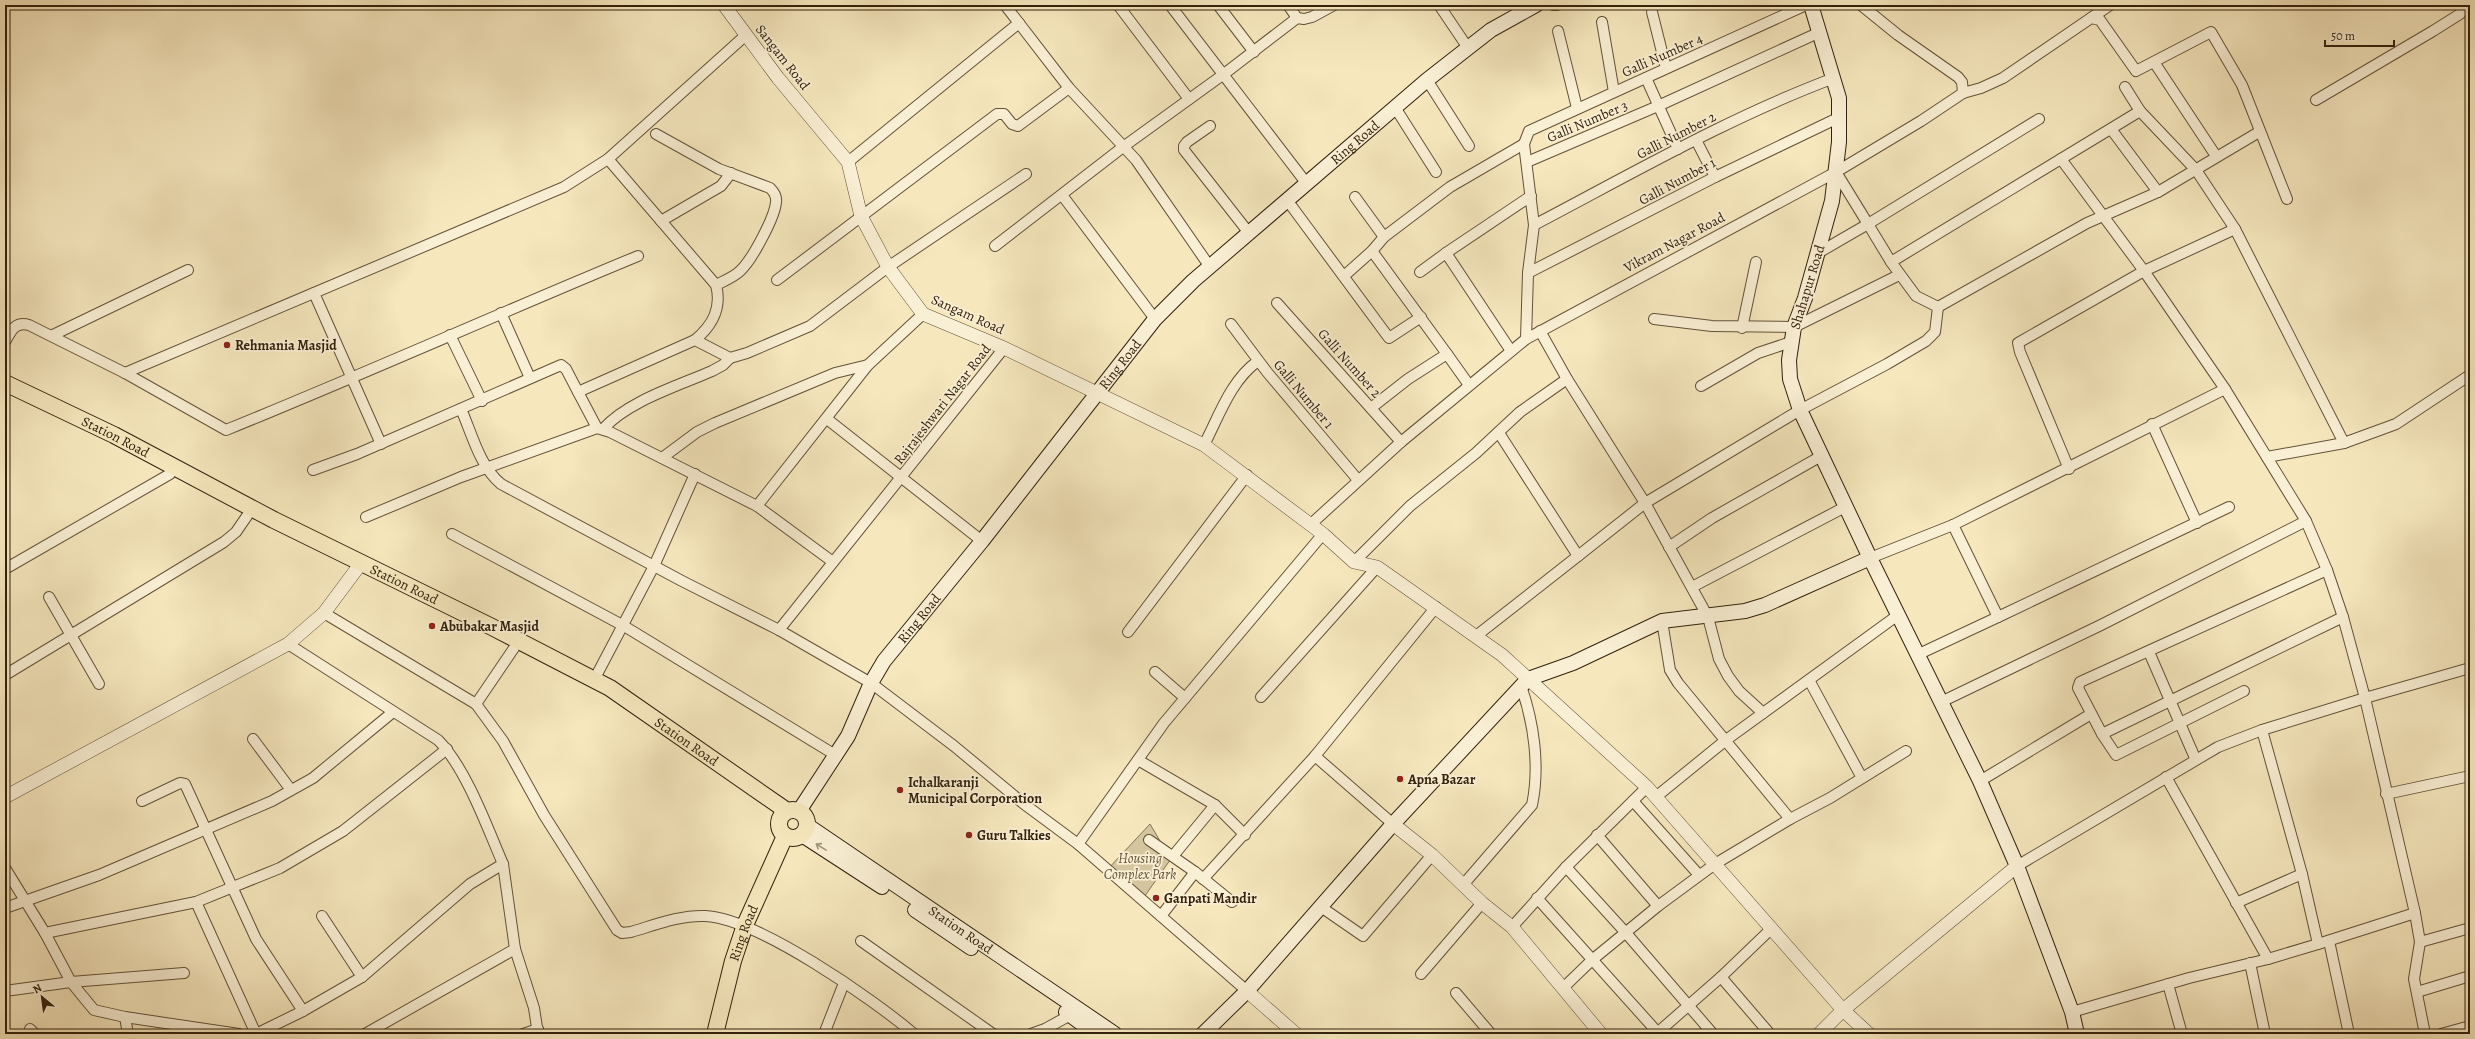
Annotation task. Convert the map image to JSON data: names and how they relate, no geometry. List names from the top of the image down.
{
  "streets": {
    "main road": ["Ring Road", "Shahapur Road", "Station Road"],
    "street": [
      "Galli Number 4",
      "Sangam Road",
      "Galli Number 3",
      "Galli Number 2",
      "Galli Number 1",
      "Vikram Nagar Road",
      "Rajrajeshwari Nagar Road"
    ]
  },
  "crossings": [
    ["Sangam Road", "Ring Road"],
    ["Sangam Road", "Vikram Nagar Road"],
    ["Sangam Road", "Rajrajeshwari Nagar Road"],
    ["Galli Number 3", "Shahapur Road"],
    ["Galli Number 2", "Vikram Nagar Road"],
    ["Galli Number 2", "Shahapur Road"],
    ["Ring Road", "Station Road"],
    ["Galli Number 1", "Vikram Nagar Road"],
    ["Galli Number 1", "Shahapur Road"],
    ["Vikram Nagar Road", "Shahapur Road"]
  ],
  "parks": ["Housing Complex Park"],
  "places": [
    "Rehmania Masjid",
    "Abubakar Masjid",
    "Apna Bazar",
    "Ichalkaranji Municipal Corporation",
    "Guru Talkies",
    "Ganpati Mandir"
  ],
  "scale_bar": "50 m",
  "north": "top left"
}
